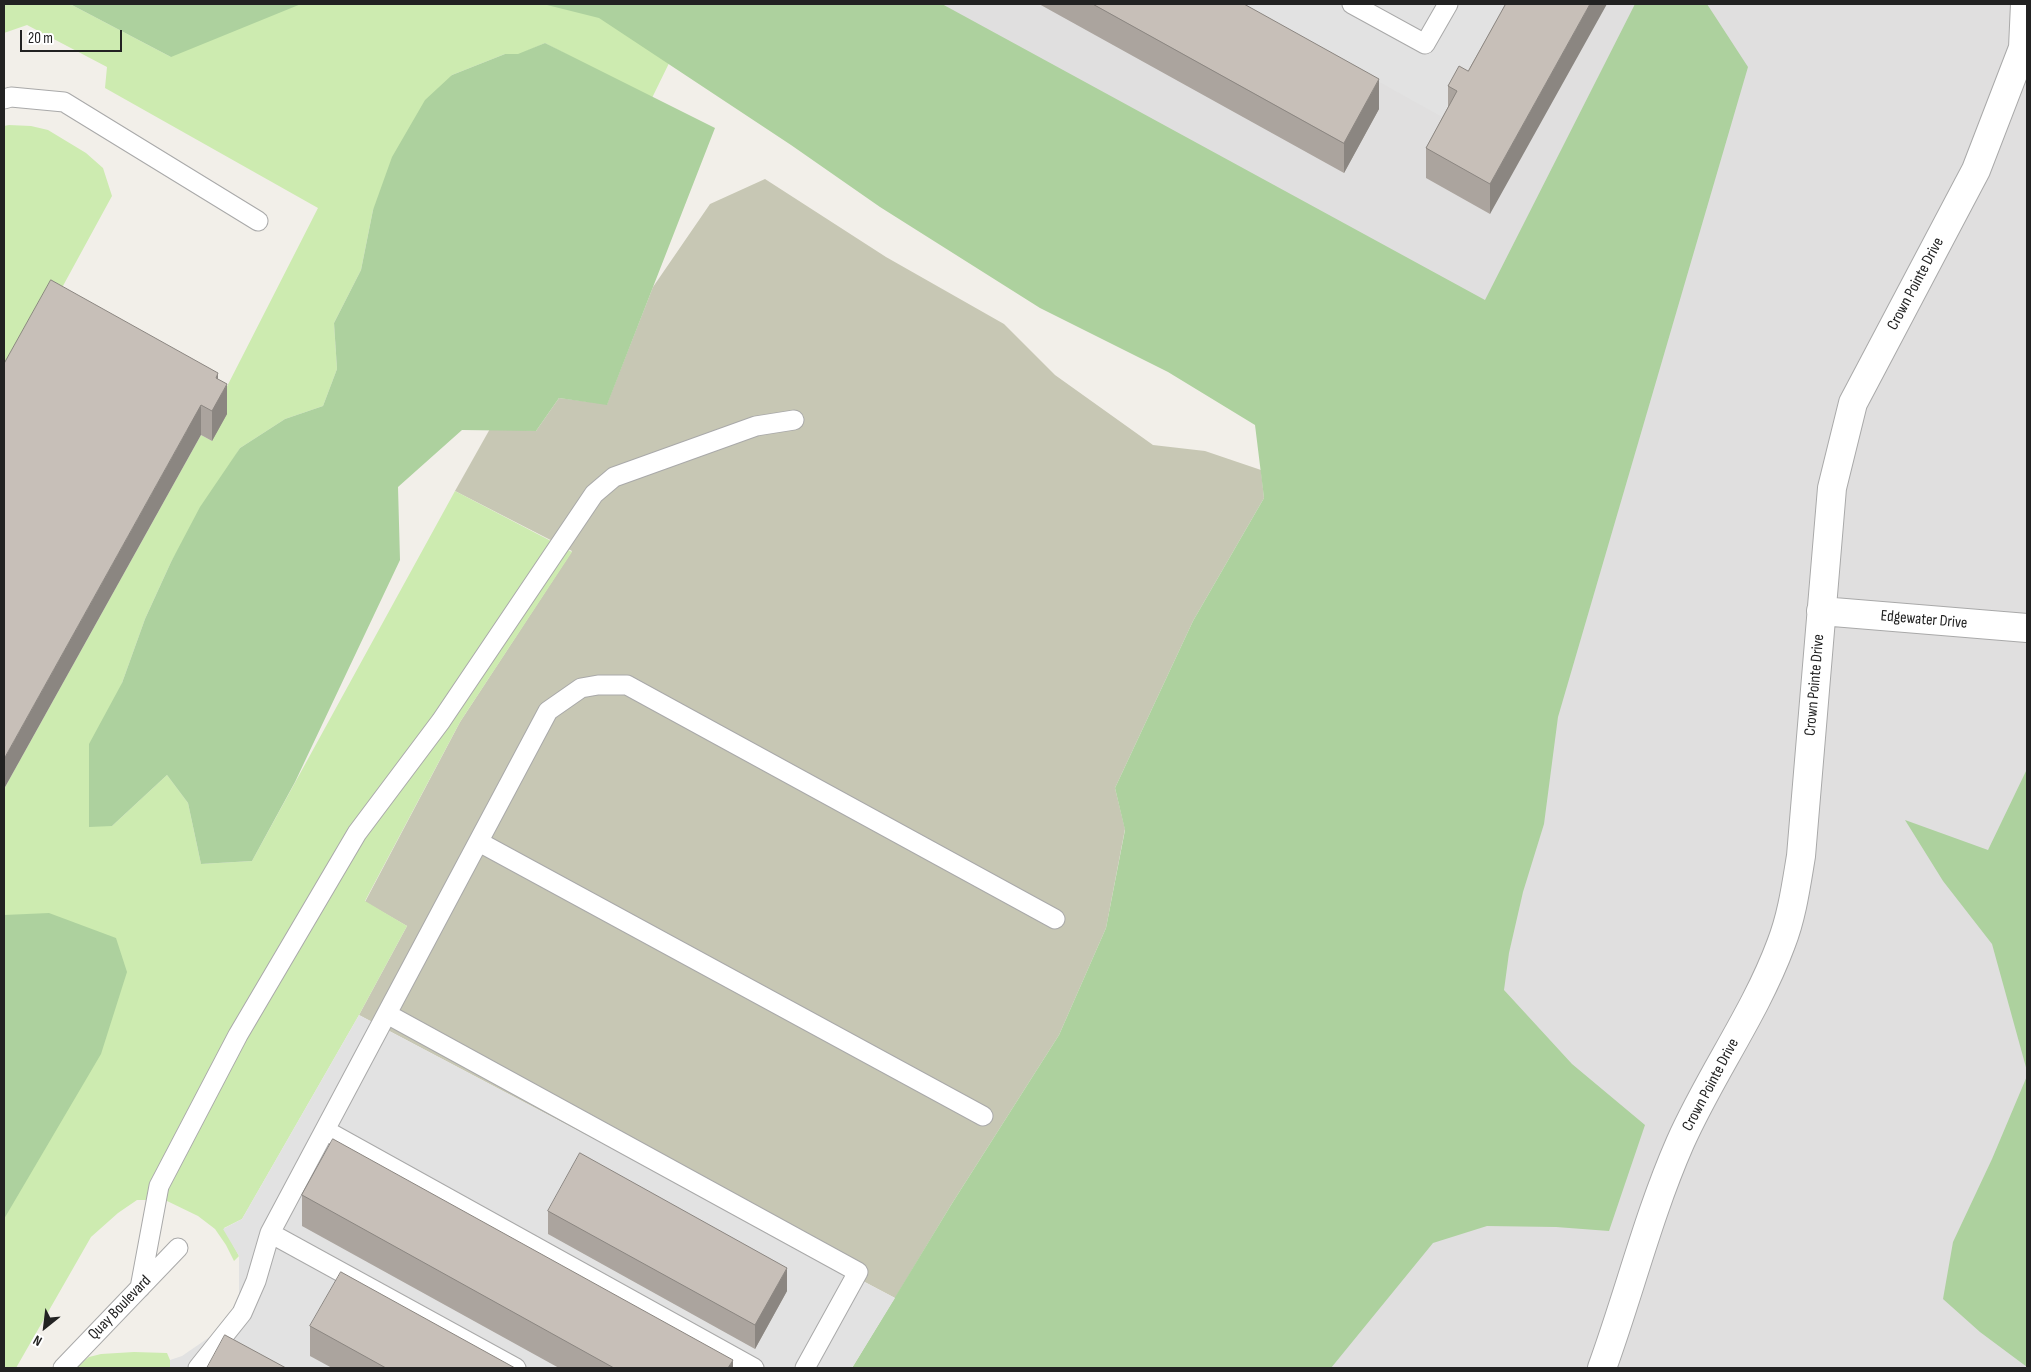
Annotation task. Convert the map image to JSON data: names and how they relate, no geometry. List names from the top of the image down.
{
  "streets": {
    "street": ["Crown Pointe Drive", "Edgewater Drive"],
    "lane": ["Quay Boulevard"]
  },
  "crossings": [
    ["Crown Pointe Drive", "Edgewater Drive"]
  ],
  "scale_bar": "20 m",
  "north": "bottom left"
}
